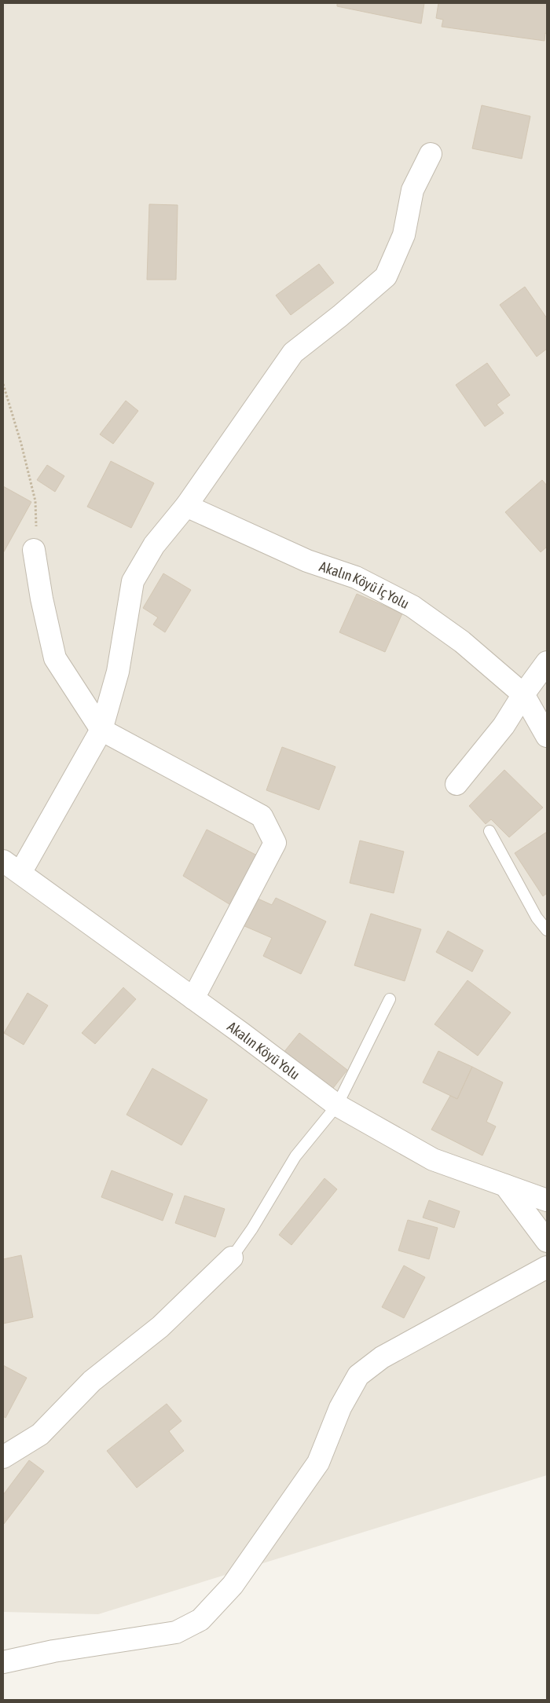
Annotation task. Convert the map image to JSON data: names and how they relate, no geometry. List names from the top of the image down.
{
  "streets": {
    "street": ["Akalın Köyü İç Yolu", "Akalın Köyü Yolu"]
  }
}
